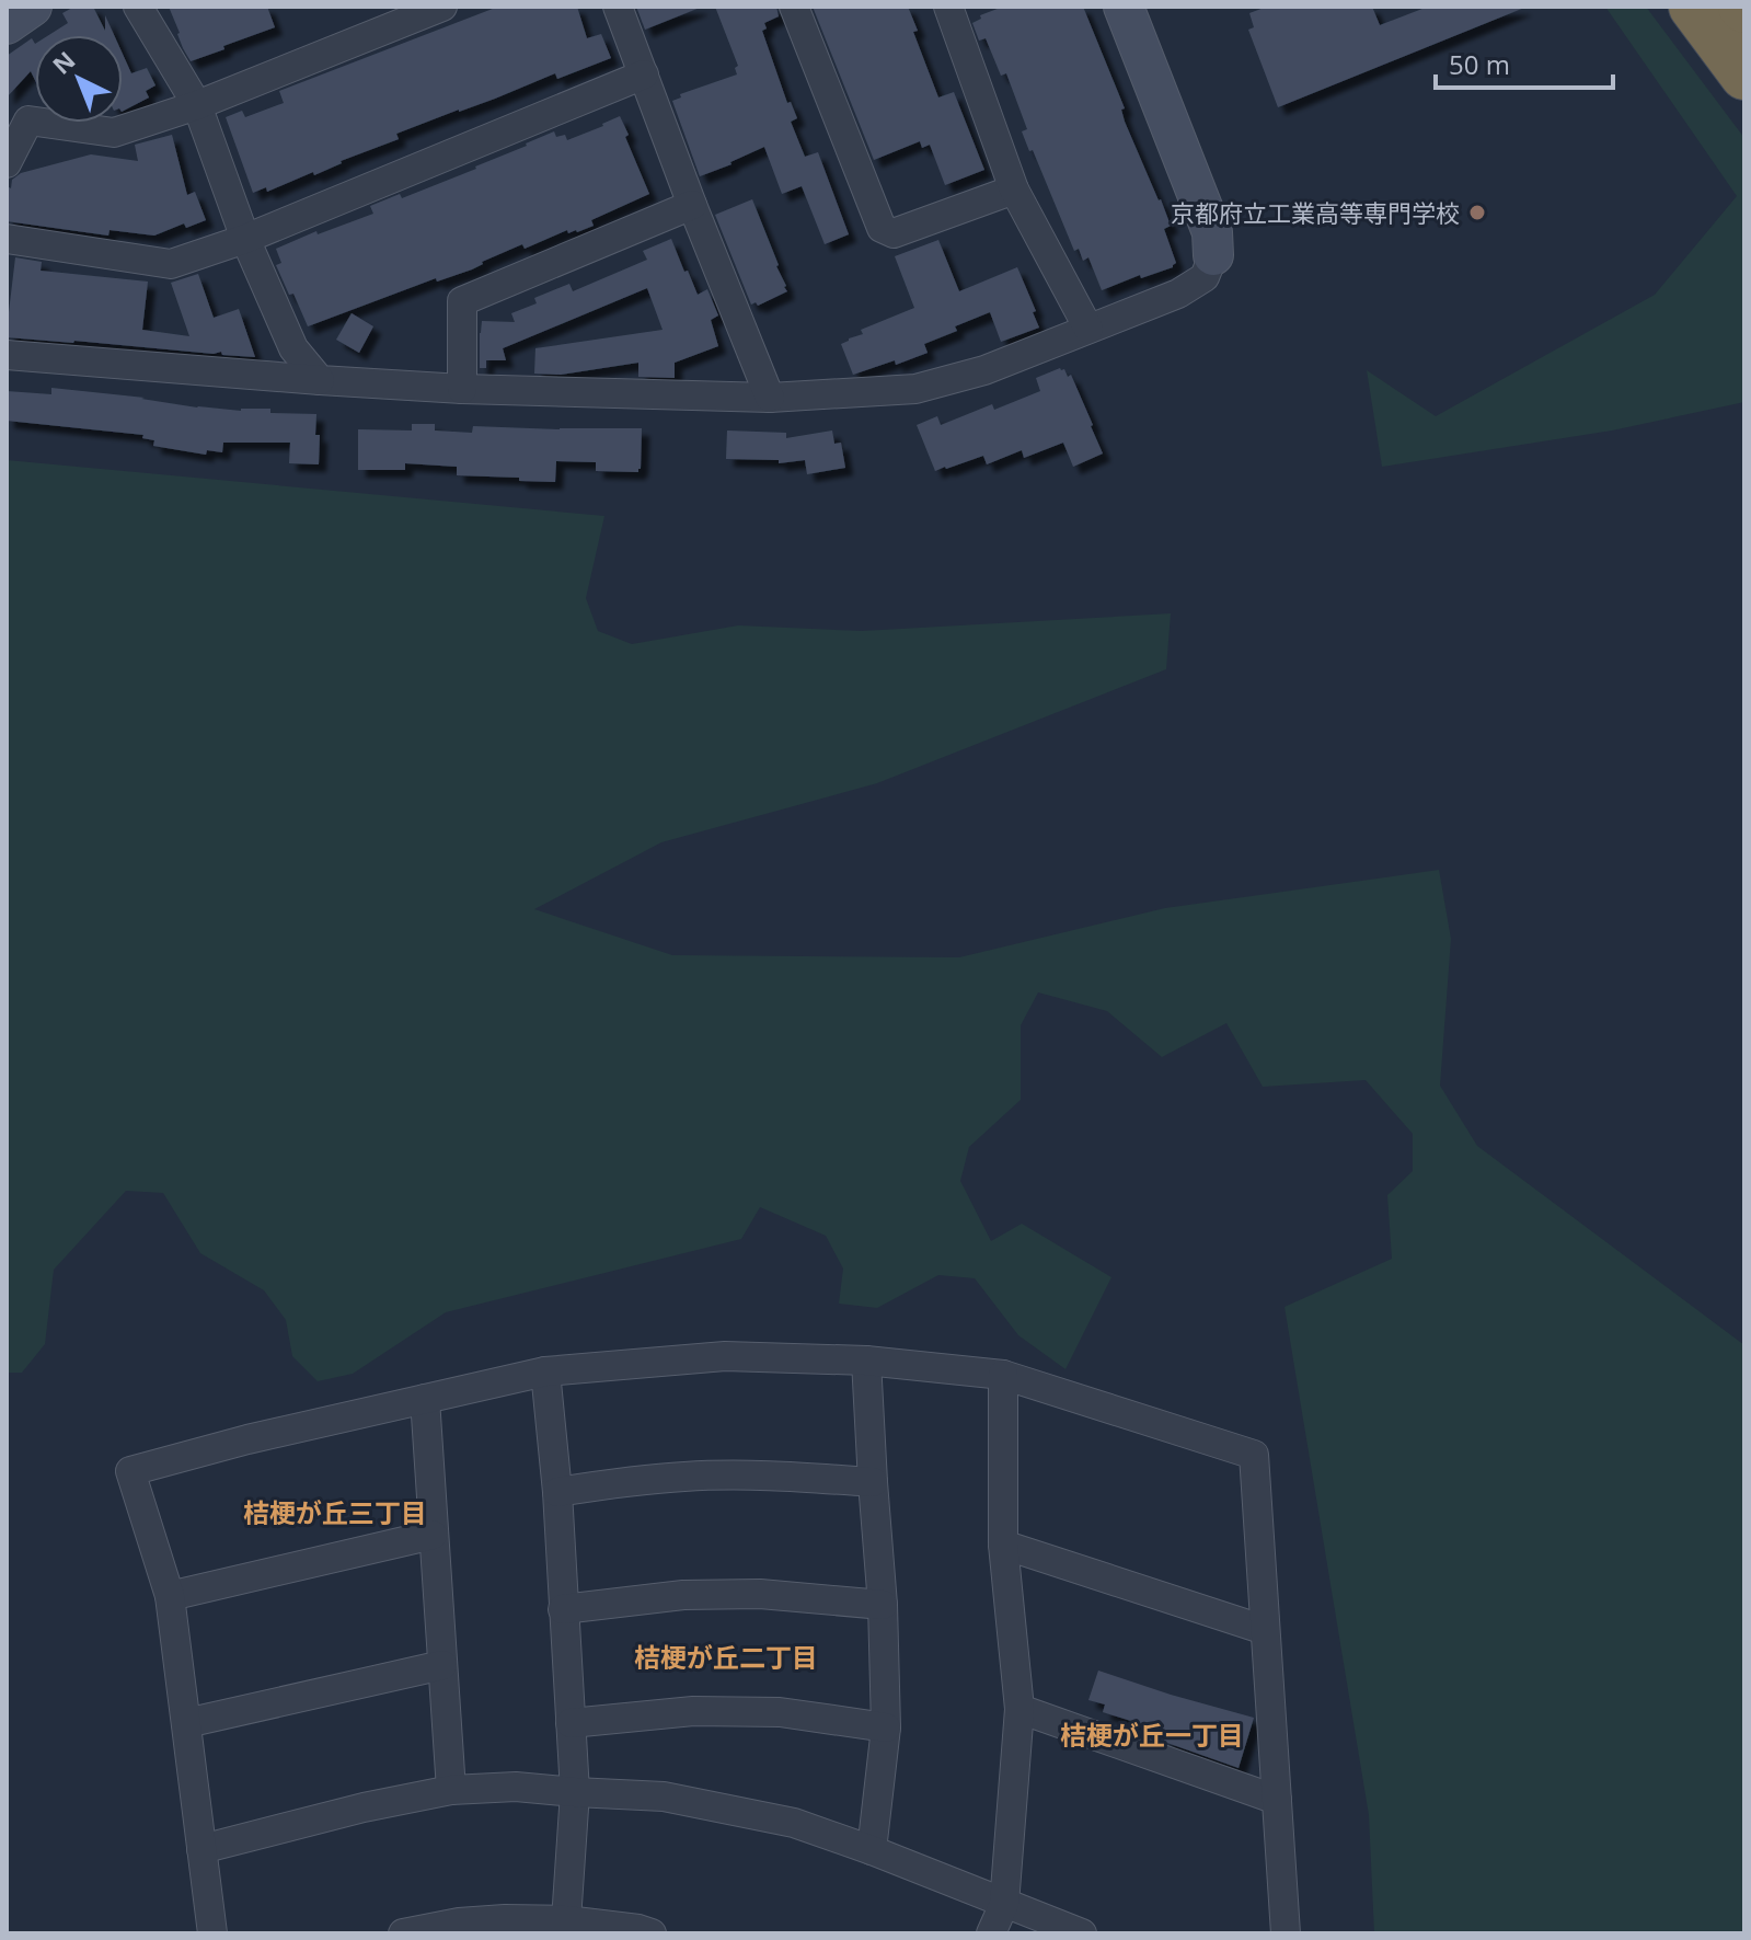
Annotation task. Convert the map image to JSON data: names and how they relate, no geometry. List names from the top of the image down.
{
  "districts": ["桔梗が丘三丁目", "桔梗が丘二丁目", "桔梗が丘一丁目"],
  "places": ["京都府立工業高等専門学校"],
  "scale_bar": "50 m",
  "north": "top left"
}
